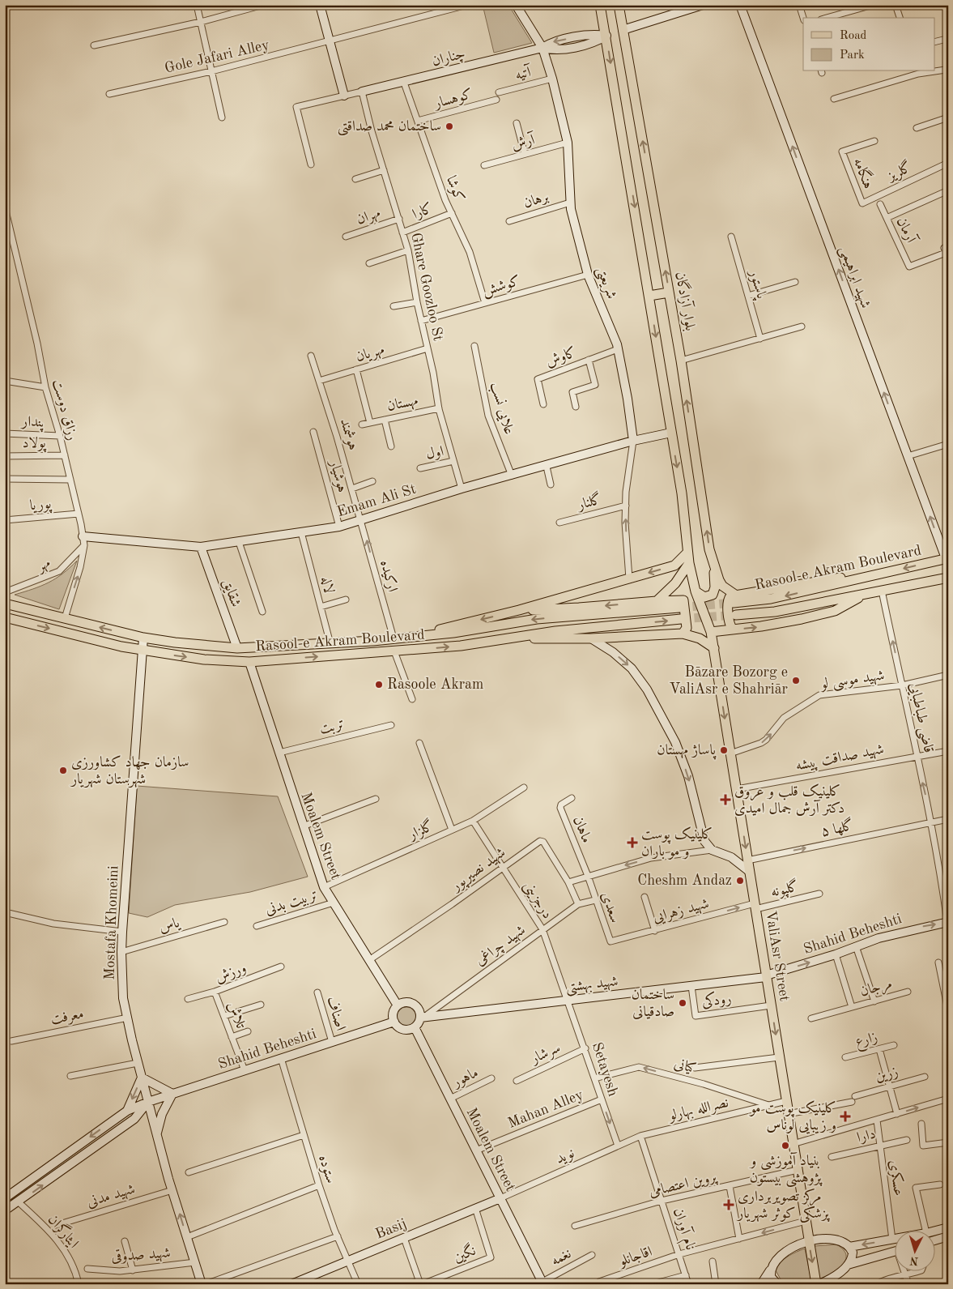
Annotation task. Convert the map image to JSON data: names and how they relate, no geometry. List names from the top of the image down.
{
  "streets": {
    "main road": ["بلوار آزادگان", "Rasool-e Akram Boulevard", "ValiAsr Street"],
    "street": [
      "Gole Jafari Alley",
      "چناران",
      "آتیه",
      "کوهسار",
      "آرش",
      "گلریز",
      "هنگامه",
      "کوشا",
      "برهان",
      "کارا",
      "مهران",
      "آرمان",
      "شهید ابراهیمی",
      "شریعتی",
      "پاستور",
      "کوشش",
      "Ghare Goozloo St",
      "مهریان",
      "کاوش",
      "مهستان",
      "علایی نسب",
      "رزاق دوست",
      "پندار",
      "هوشمند",
      "پولاد",
      "اول",
      "هوشیار",
      "Emam Ali St",
      "گلنار",
      "پوریا",
      "مهر",
      "ارکیده",
      "لاله",
      "شقایق",
      "شهید موسی لو",
      "قاضی طباطبایی",
      "تربت",
      "شهید صداقت پیشه",
      "گلها ۵",
      "ماهان",
      "گلزار",
      "Moalem Street",
      "شهید نصیرپور",
      "گلپونه",
      "درجزینی",
      "تربیت بدنی",
      "سعدی",
      "شهید زهرایی",
      "Mostafa Khomeini",
      "یاس",
      "Shahid Beheshti",
      "شهید چراغی",
      "ورزش",
      "شهید بهشتی",
      "مرجان",
      "رودکی",
      "اصناف",
      "تلاش",
      "معرفت",
      "زارع",
      "سرشار",
      "کیانی",
      "Setayesh",
      "زرین",
      "ماهور",
      "Mahan Alley",
      "نصرالله بهارلو",
      "دارا",
      "نوید",
      "ستوده",
      "عسکری",
      "پروین اعتصامی",
      "شهید مدنی",
      "Basij",
      "نام آوران",
      "ایثارگران",
      "نگین",
      "شهید صدوقی",
      "اقاجانلو",
      "نغمه"
    ]
  },
  "crossings": [
    ["چناران", "کوشا"],
    ["چناران", "شریعتی"],
    ["چناران", "Ghare Goozloo St"],
    ["آتیه", "شریعتی"],
    ["کوهسار", "کوشا"],
    ["آرش", "شریعتی"],
    ["گلریز", "هنگامه"],
    ["کوشا", "کارا"],
    ["کوشا", "کوشش"],
    ["برهان", "شریعتی"],
    ["کارا", "Ghare Goozloo St"],
    ["مهران", "Ghare Goozloo St"],
    ["شهید ابراهیمی", "Rasool-e Akram Boulevard"],
    ["شریعتی", "کوشش"],
    ["شریعتی", "کاوش"],
    ["شریعتی", "Emam Ali St"],
    ["شریعتی", "گلنار"],
    ["کوشش", "Ghare Goozloo St"],
    ["Ghare Goozloo St", "مهریان"],
    ["Ghare Goozloo St", "مهستان"],
    ["Ghare Goozloo St", "اول"],
    ["Ghare Goozloo St", "Emam Ali St"],
    ["بلوار آزادگان", "Rasool-e Akram Boulevard"],
    ["مهریان", "مهستان"],
    ["مهریان", "هوشمند"],
    ["علایی نسب", "Emam Ali St"],
    ["رزاق دوست", "پندار"],
    ["رزاق دوست", "پولاد"],
    ["رزاق دوست", "Emam Ali St"],
    ["رزاق دوست", "پوریا"],
    ["رزاق دوست", "مهر"],
    ["رزاق دوست", "Rasool-e Akram Boulevard"],
    ["هوشمند", "Emam Ali St"],
    ["هوشمند", "ارکیده"],
    ["هوشیار", "Emam Ali St"],
    ["Emam Ali St", "ارکیده"],
    ["Emam Ali St", "لاله"],
    ["Emam Ali St", "شقایق"],
    ["Rasool-e Akram Boulevard", "ارکیده"],
    ["Rasool-e Akram Boulevard", "لاله"],
    ["Rasool-e Akram Boulevard", "شقایق"],
    ["Rasool-e Akram Boulevard", "قاضی طباطبایی"],
    ["Rasool-e Akram Boulevard", "Moalem Street"],
    ["Rasool-e Akram Boulevard", "Mostafa Khomeini"],
    ["شهید موسی لو", "قاضی طباطبایی"],
    ["شهید موسی لو", "ValiAsr Street"],
    ["قاضی طباطبایی", "شهید صداقت پیشه"],
    ["قاضی طباطبایی", "گلها ۵"],
    ["قاضی طباطبایی", "Shahid Beheshti"],
    ["تربت", "Moalem Street"],
    ["شهید صداقت پیشه", "ValiAsr Street"],
    ["گلها ۵", "ValiAsr Street"],
    ["ماهان", "سعدی"],
    ["گلزار", "Moalem Street"],
    ["گلزار", "درجزینی"],
    ["Moalem Street", "شهید نصیرپور"],
    ["Moalem Street", "تربیت بدنی"],
    ["Moalem Street", "Shahid Beheshti"],
    ["Moalem Street", "شهید چراغی"],
    ["Moalem Street", "شهید بهشتی"],
    ["Moalem Street", "ماهور"],
    ["Moalem Street", "Mahan Alley"],
    ["Moalem Street", "نوید"],
    ["Moalem Street", "Basij"],
    ["Moalem Street", "نغمه"],
    ["شهید نصیرپور", "درجزینی"],
    ["شهید نصیرپور", "شهید چراغی"],
    ["گلپونه", "شهید زهرایی"],
    ["گلپونه", "ValiAsr Street"],
    ["درجزینی", "شهید چراغی"],
    ["درجزینی", "شهید بهشتی"],
    ["درجزینی", "Setayesh"],
    ["سعدی", "شهید زهرایی"],
    ["سعدی", "شهید چراغی"],
    ["شهید زهرایی", "ValiAsr Street"],
    ["Mostafa Khomeini", "یاس"],
    ["Mostafa Khomeini", "Shahid Beheshti"],
    ["Mostafa Khomeini", "معرفت"],
    ["Mostafa Khomeini", "شهید مدنی"],
    ["Mostafa Khomeini", "شهید صدوقی"],
    ["Shahid Beheshti", "شهید چراغی"],
    ["Shahid Beheshti", "ValiAsr Street"],
    ["Shahid Beheshti", "شهید بهشتی"],
    ["Shahid Beheshti", "اصناف"],
    ["Shahid Beheshti", "تلاش"],
    ["Shahid Beheshti", "ستوده"],
    ["شهید چراغی", "شهید بهشتی"],
    ["ValiAsr Street", "شهید بهشتی"],
    ["ValiAsr Street", "رودکی"],
    ["ValiAsr Street", "نصرالله بهارلو"],
    ["ValiAsr Street", "پروین اعتصامی"],
    ["ValiAsr Street", "اقاجانلو"],
    ["ورزش", "تلاش"],
    ["شهید بهشتی", "رودکی"],
    ["شهید بهشتی", "Setayesh"],
    ["سرشار", "Setayesh"],
    ["کیانی", "Setayesh"],
    ["کیانی", "نصرالله بهارلو"],
    ["Setayesh", "Mahan Alley"],
    ["Setayesh", "نوید"],
    ["نصرالله بهارلو", "نوید"],
    ["نصرالله بهارلو", "نام آوران"],
    ["دارا", "عسکری"],
    ["نوید", "Basij"],
    ["نوید", "نام آوران"],
    ["ستوده", "Basij"],
    ["پروین اعتصامی", "نام آوران"],
    ["Basij", "نگین"],
    ["نام آوران", "اقاجانلو"]
  ],
  "one_way": [
    "شهید ابراهیمی",
    "ارکیده",
    "شهید موسی لو",
    "قاضی طباطبایی",
    "گلها ۵",
    "شهید زهرایی",
    "ValiAsr Street"
  ],
  "places": {
    "other": [
      "ساختمان محمد صداقتی",
      "Bāzare Bozorg e ValiAsr e Shahriār",
      "Rasoole Akram",
      "پاساژ مهستان",
      "سازمان جهاد کشاورزی شهرستان شهریار",
      "Cheshm Andaz",
      "ساختمان صادقیانی",
      "بنیاد آموزشی و پژوهشی بیستون"
    ],
    "health": [
      "کلینیک قلب و عروق دکتر آرش جمال امیدی",
      "کلینیک پوست و مو باران",
      "کلینیک پوست مو و زیبایی لوناس",
      "مرکز تصویربرداری پزشکی کوثر شهریار"
    ]
  },
  "legend": ["Road", "Park"],
  "north": "bottom"
}
